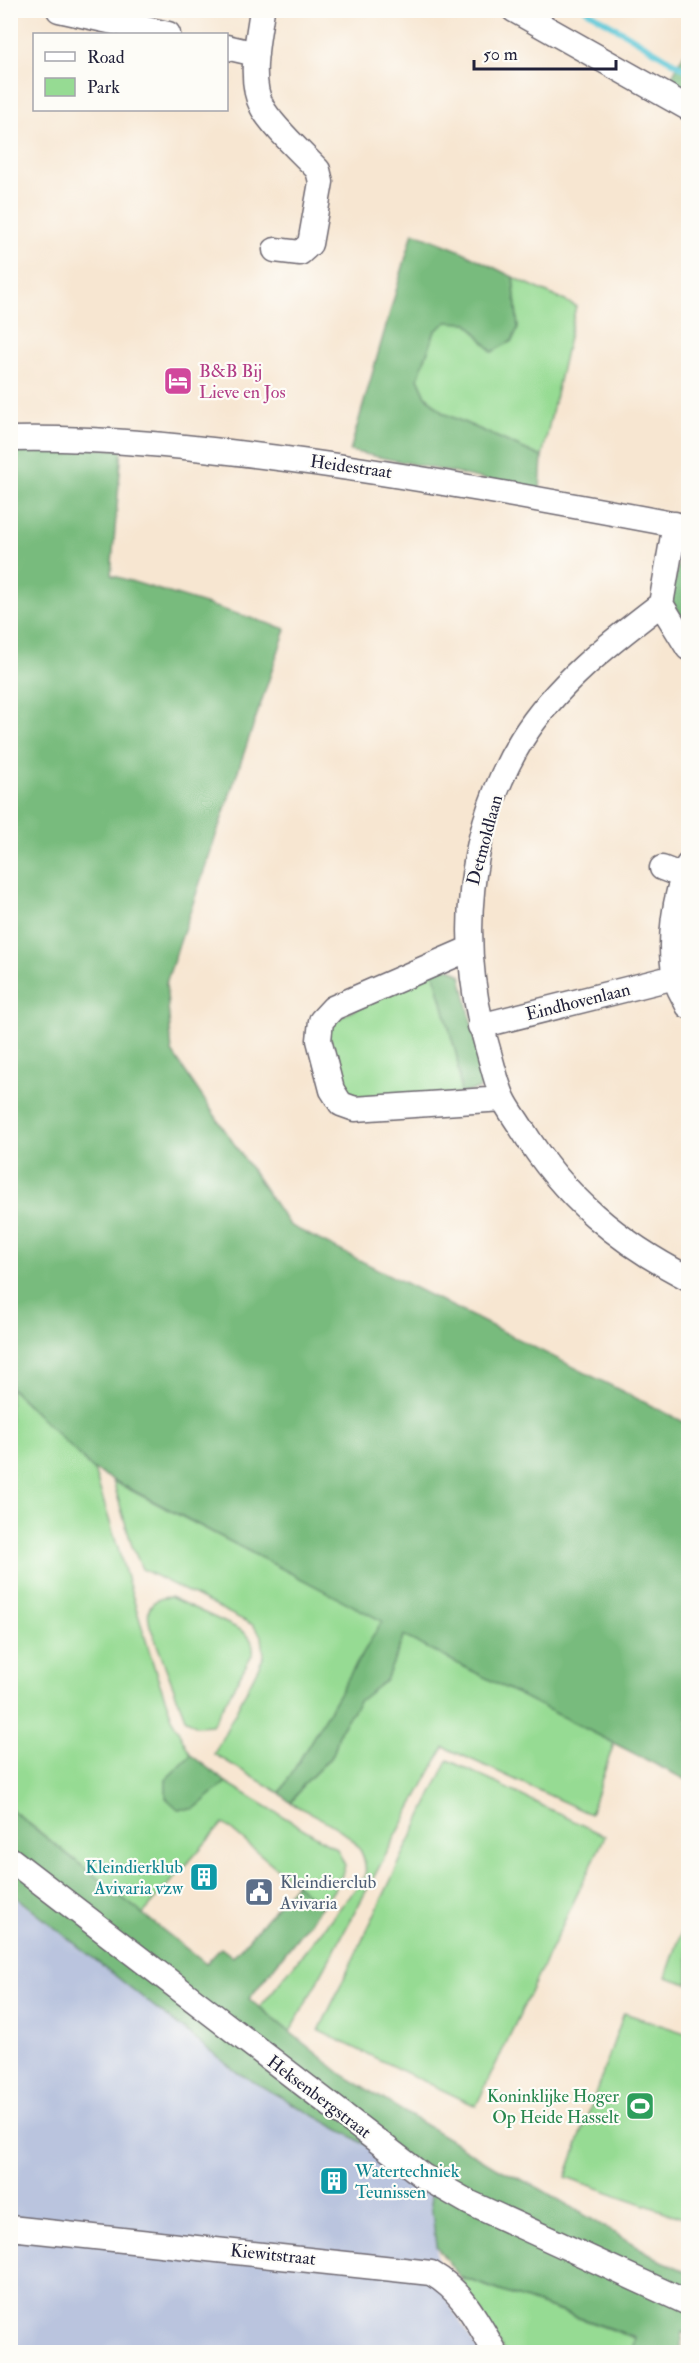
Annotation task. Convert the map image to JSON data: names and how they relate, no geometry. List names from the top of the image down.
{
  "streets": {
    "street": [
      "Heidestraat",
      "Detmoldlaan",
      "Eindhovenlaan",
      "Heksenbergstraat",
      "Kiewitstraat"
    ]
  },
  "crossings": [
    ["Detmoldlaan", "Eindhovenlaan"]
  ],
  "places": {
    "hotel": ["B&B Bij Lieve en Jos"],
    "building": ["Kleindierklub Avivaria vzw", "Watertechniek Teunissen"],
    "public building": ["Kleindierclub Avivaria"],
    "sports": ["Koninklijke Hoger Op Heide Hasselt"]
  },
  "legend": ["Road", "Park"],
  "scale_bar": "50 m"
}
